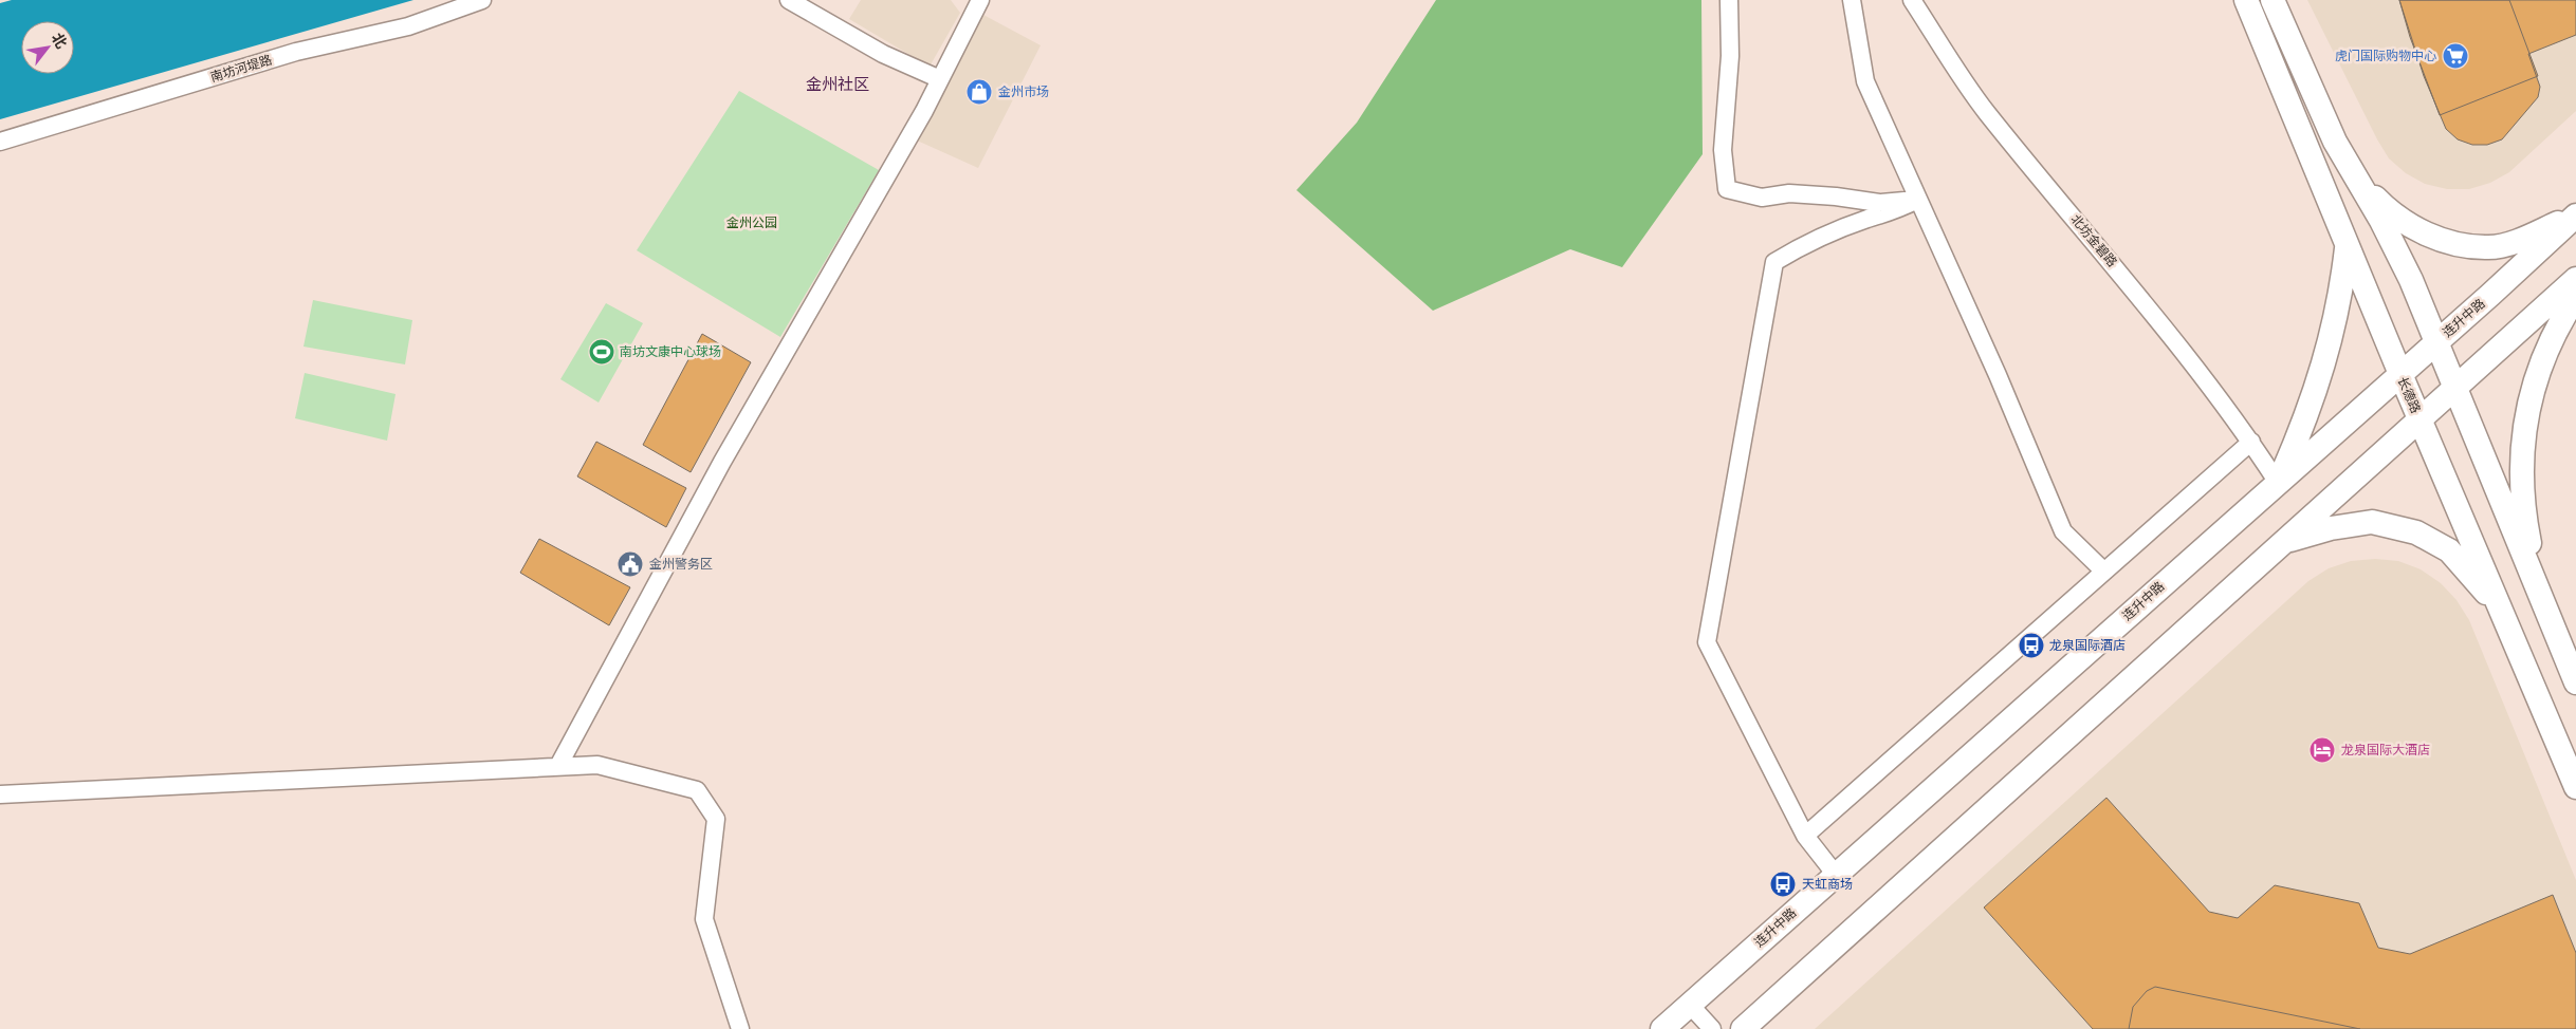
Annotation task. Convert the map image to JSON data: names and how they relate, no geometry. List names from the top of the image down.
{
  "streets": {
    "main road": ["连升中路", "长德路"],
    "street": ["南坊河堤路", "北坊金碧路"]
  },
  "crossings": [
    ["北坊金碧路", "连升中路"],
    ["连升中路", "长德路"]
  ],
  "districts": ["金州社区"],
  "parks": ["金州公园"],
  "places": {
    "supermarket": ["虎门国际购物中心"],
    "shop": ["金州市场"],
    "sports": ["南坊文康中心球场"],
    "public building": ["金州警务区"],
    "bus stop": ["龙泉国际酒店", "天虹商场"],
    "hotel": ["龙泉国际大酒店"]
  },
  "north": "top right"
}
